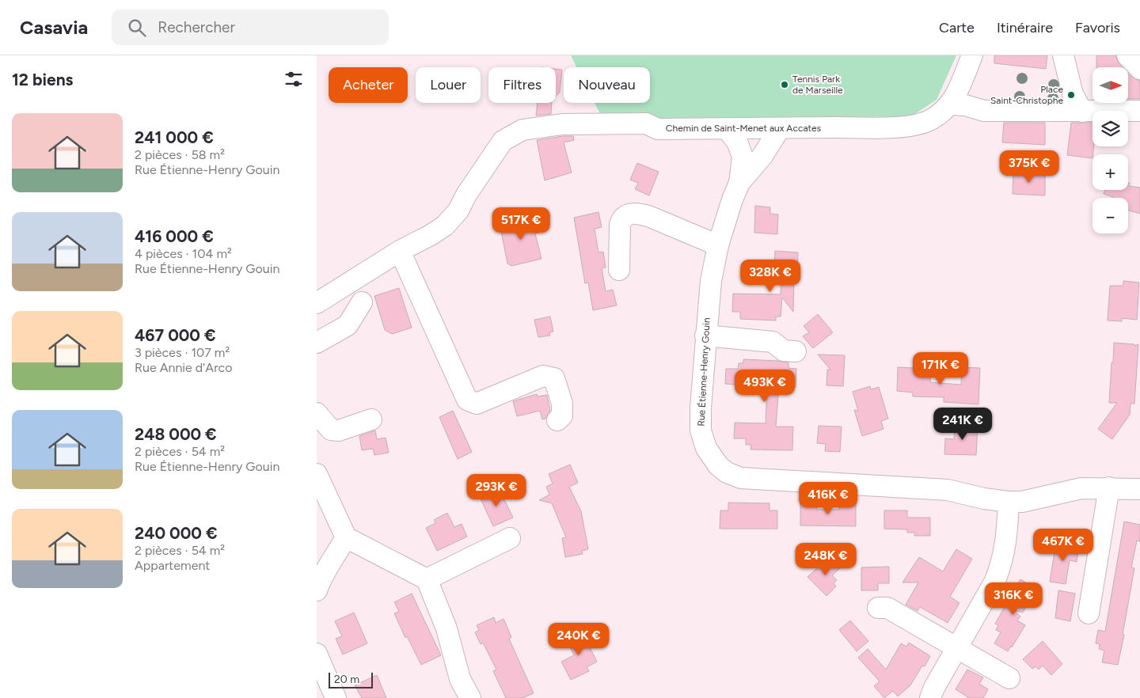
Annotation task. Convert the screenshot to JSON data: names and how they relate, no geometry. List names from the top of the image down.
{
  "streets": {
    "street": ["Chemin de Saint-Menet aux Accates", "Rue Étienne-Henry Gouin"]
  },
  "crossings": [
    ["Chemin de Saint-Menet aux Accates", "Rue Étienne-Henry Gouin"]
  ],
  "places": ["Tennis Park de Marseille", "Place Saint-Christophe"],
  "scale_bar": "20 m",
  "north": "right",
  "page": {
    "header": "Casavia",
    "search": "Rechercher",
    "nav": ["Carte", "Itinéraire", "Favoris"],
    "heading": "12 biens",
    "map_buttons": ["+", "−"],
    "chip": [
      "Acheter",
      "Louer",
      "Filtres",
      "Nouveau"
    ],
    "list": [
      {
        "name": "241 000 €",
        "note": "2 pièces · 58 m² · Rue Étienne-Henry Gouin"
      },
      {
        "name": "416 000 €",
        "note": "4 pièces · 104 m² · Rue Étienne-Henry Gouin"
      },
      {
        "name": "467 000 €",
        "note": "3 pièces · 107 m² · Rue Annie d'Arco"
      },
      {
        "name": "248 000 €",
        "note": "2 pièces · 54 m² · Rue Étienne-Henry Gouin"
      },
      {
        "name": "240 000 €",
        "note": "2 pièces · 54 m² · Appartement"
      }
    ],
    "price": [
      "375K €",
      "517K €",
      "328K €",
      "171K €",
      "493K €",
      "241K €",
      "293K €",
      "416K €",
      "467K €",
      "248K €",
      "316K €",
      "240K €"
    ],
    "scale": "20 m"
  }
}
